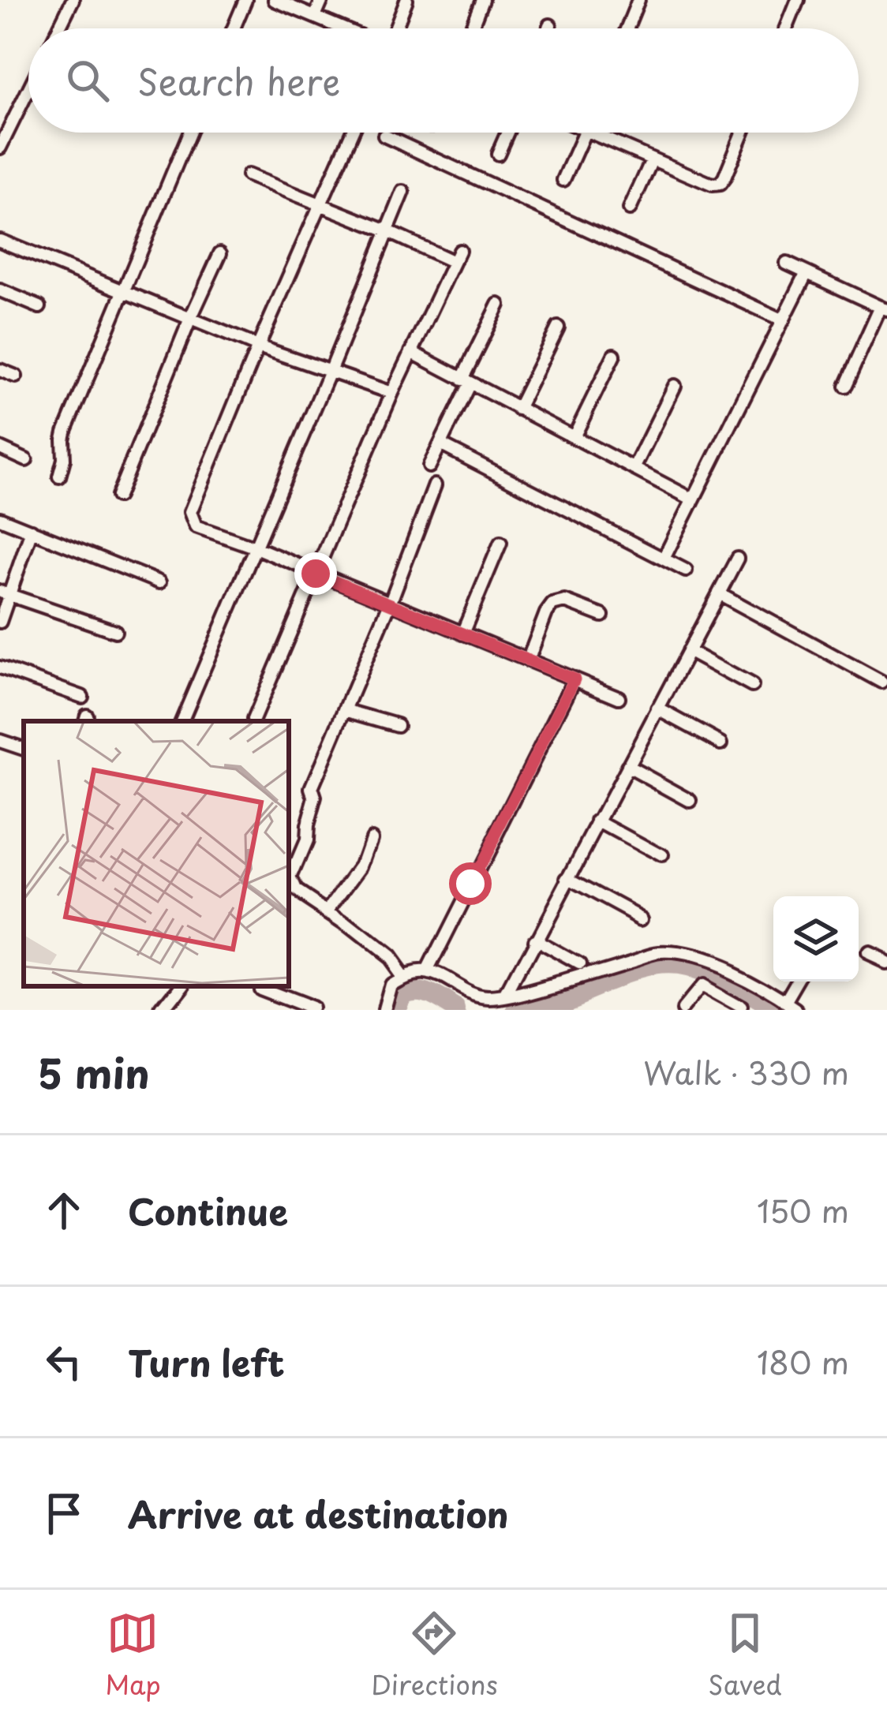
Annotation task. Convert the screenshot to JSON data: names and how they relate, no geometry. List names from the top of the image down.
{
  "page": {
    "search": "Search here",
    "heading": ["5 min", "Walk · 330 m"],
    "list": [
      ["Continue", "150 m"],
      ["Turn left", "180 m"],
      "Arrive at destination"
    ],
    "nav": ["Map", "Directions", "Saved"]
  }
}
